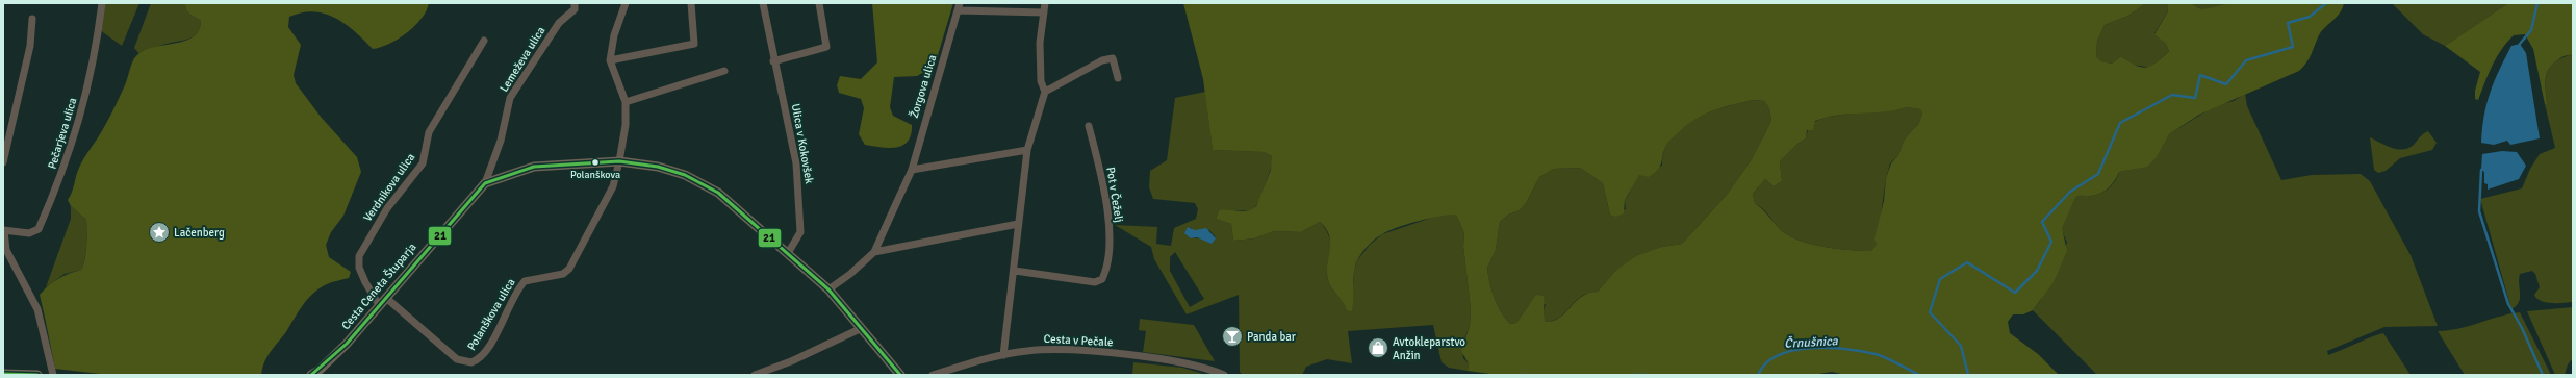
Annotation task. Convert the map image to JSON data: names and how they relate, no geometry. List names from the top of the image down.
{
  "streets": {
    "street": [
      "Lemeževa ulica",
      "Žorgova ulica",
      "Pečarjeva ulica",
      "Ulica v Kokovšek",
      "Verdnikova ulica",
      "Pot v Čeželj",
      "Cesta Ceneta Štuparja",
      "Polanškova ulica",
      "Cesta v Pečale"
    ]
  },
  "crossings": [
    ["Lemeževa ulica", "Cesta Ceneta Štuparja"],
    ["Verdnikova ulica", "Cesta Ceneta Štuparja"],
    ["Verdnikova ulica", "Polanškova ulica"],
    ["Cesta Ceneta Štuparja", "Polanškova ulica"]
  ],
  "water": ["Črnušnica"],
  "places": {
    "other": ["Polanškova"],
    "place": ["Lačenberg"],
    "bar": ["Panda bar"],
    "shop": ["Avtokleparstvo Anžin"]
  },
  "lines": ["transit line 21"]
}
